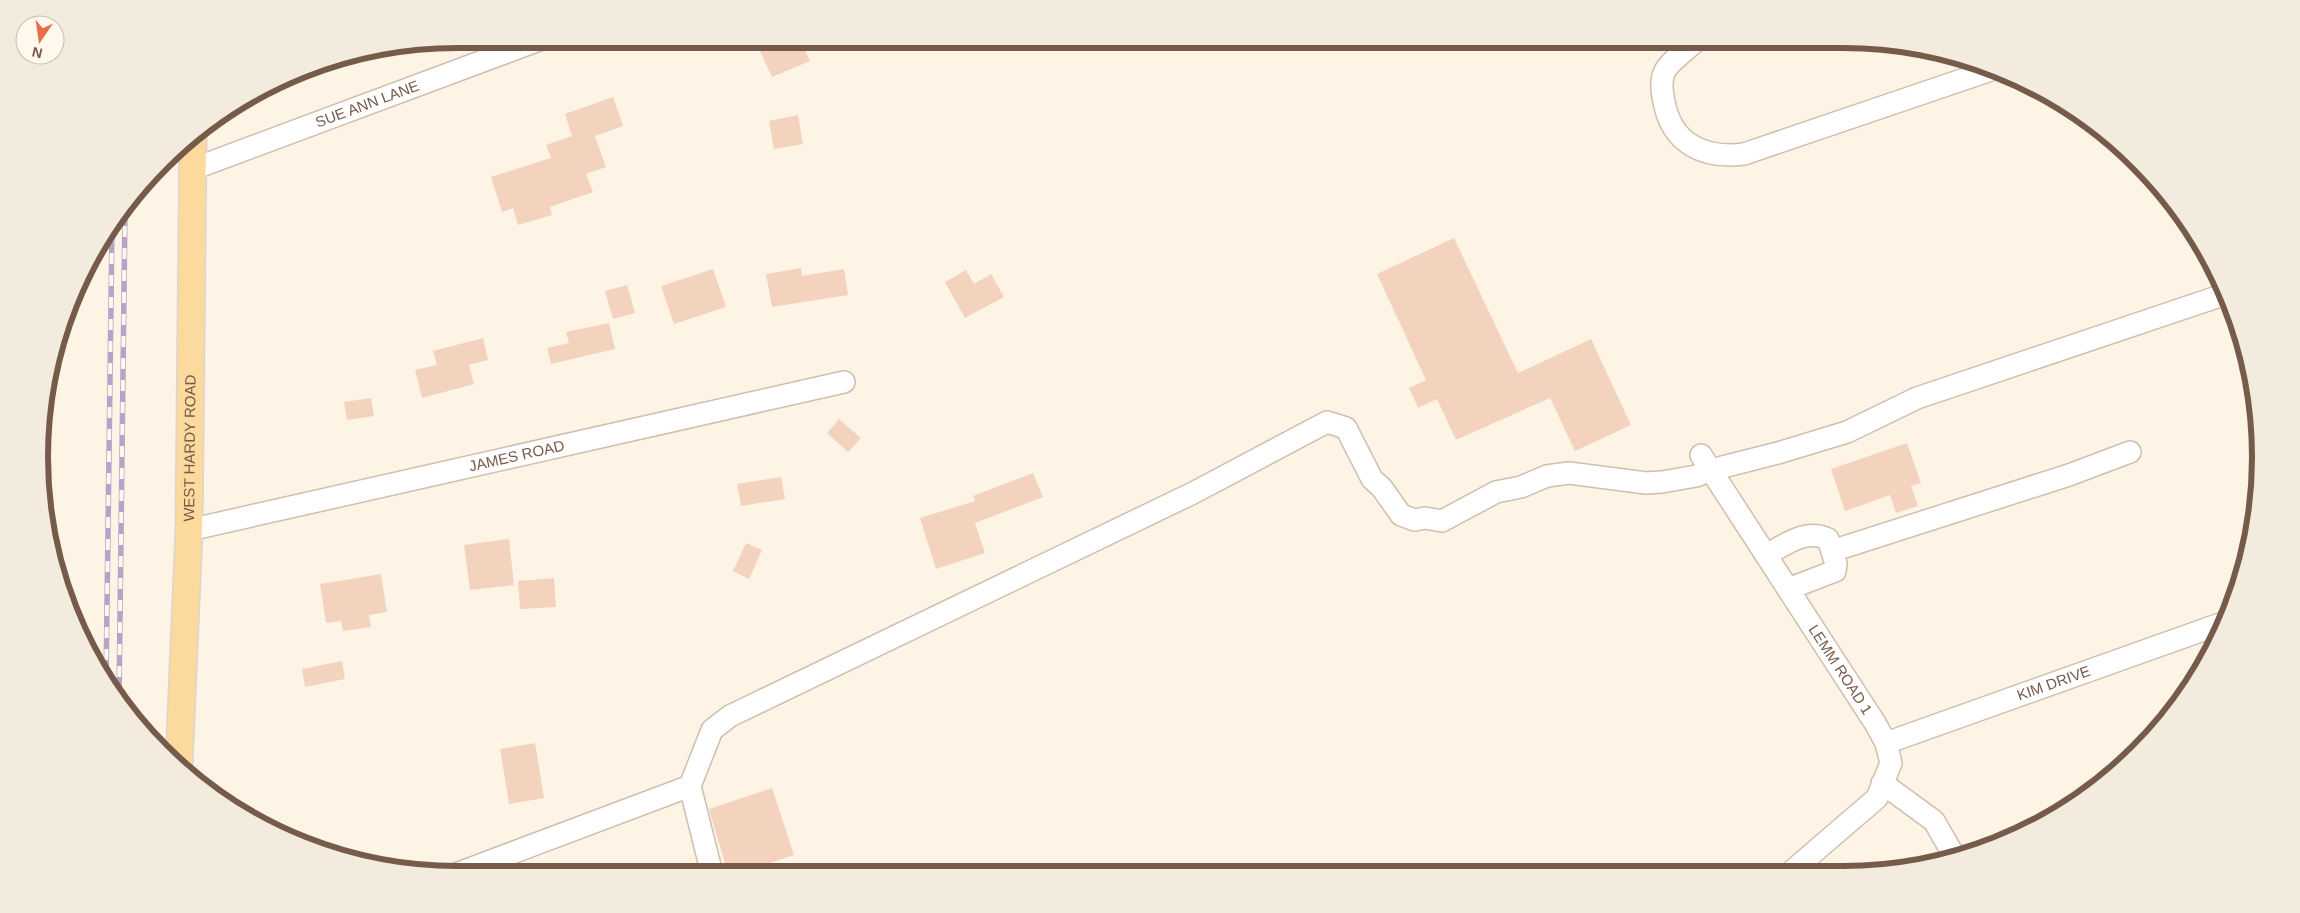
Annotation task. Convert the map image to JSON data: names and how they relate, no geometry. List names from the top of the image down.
{
  "streets": {
    "main road": ["WEST HARDY ROAD"],
    "street": [
      "SUE ANN LANE",
      "JAMES ROAD",
      "LEMM ROAD 1",
      "KIM DRIVE"
    ]
  },
  "crossings": [
    ["SUE ANN LANE", "WEST HARDY ROAD"],
    ["WEST HARDY ROAD", "JAMES ROAD"],
    ["LEMM ROAD 1", "KIM DRIVE"]
  ],
  "north": "bottom"
}
